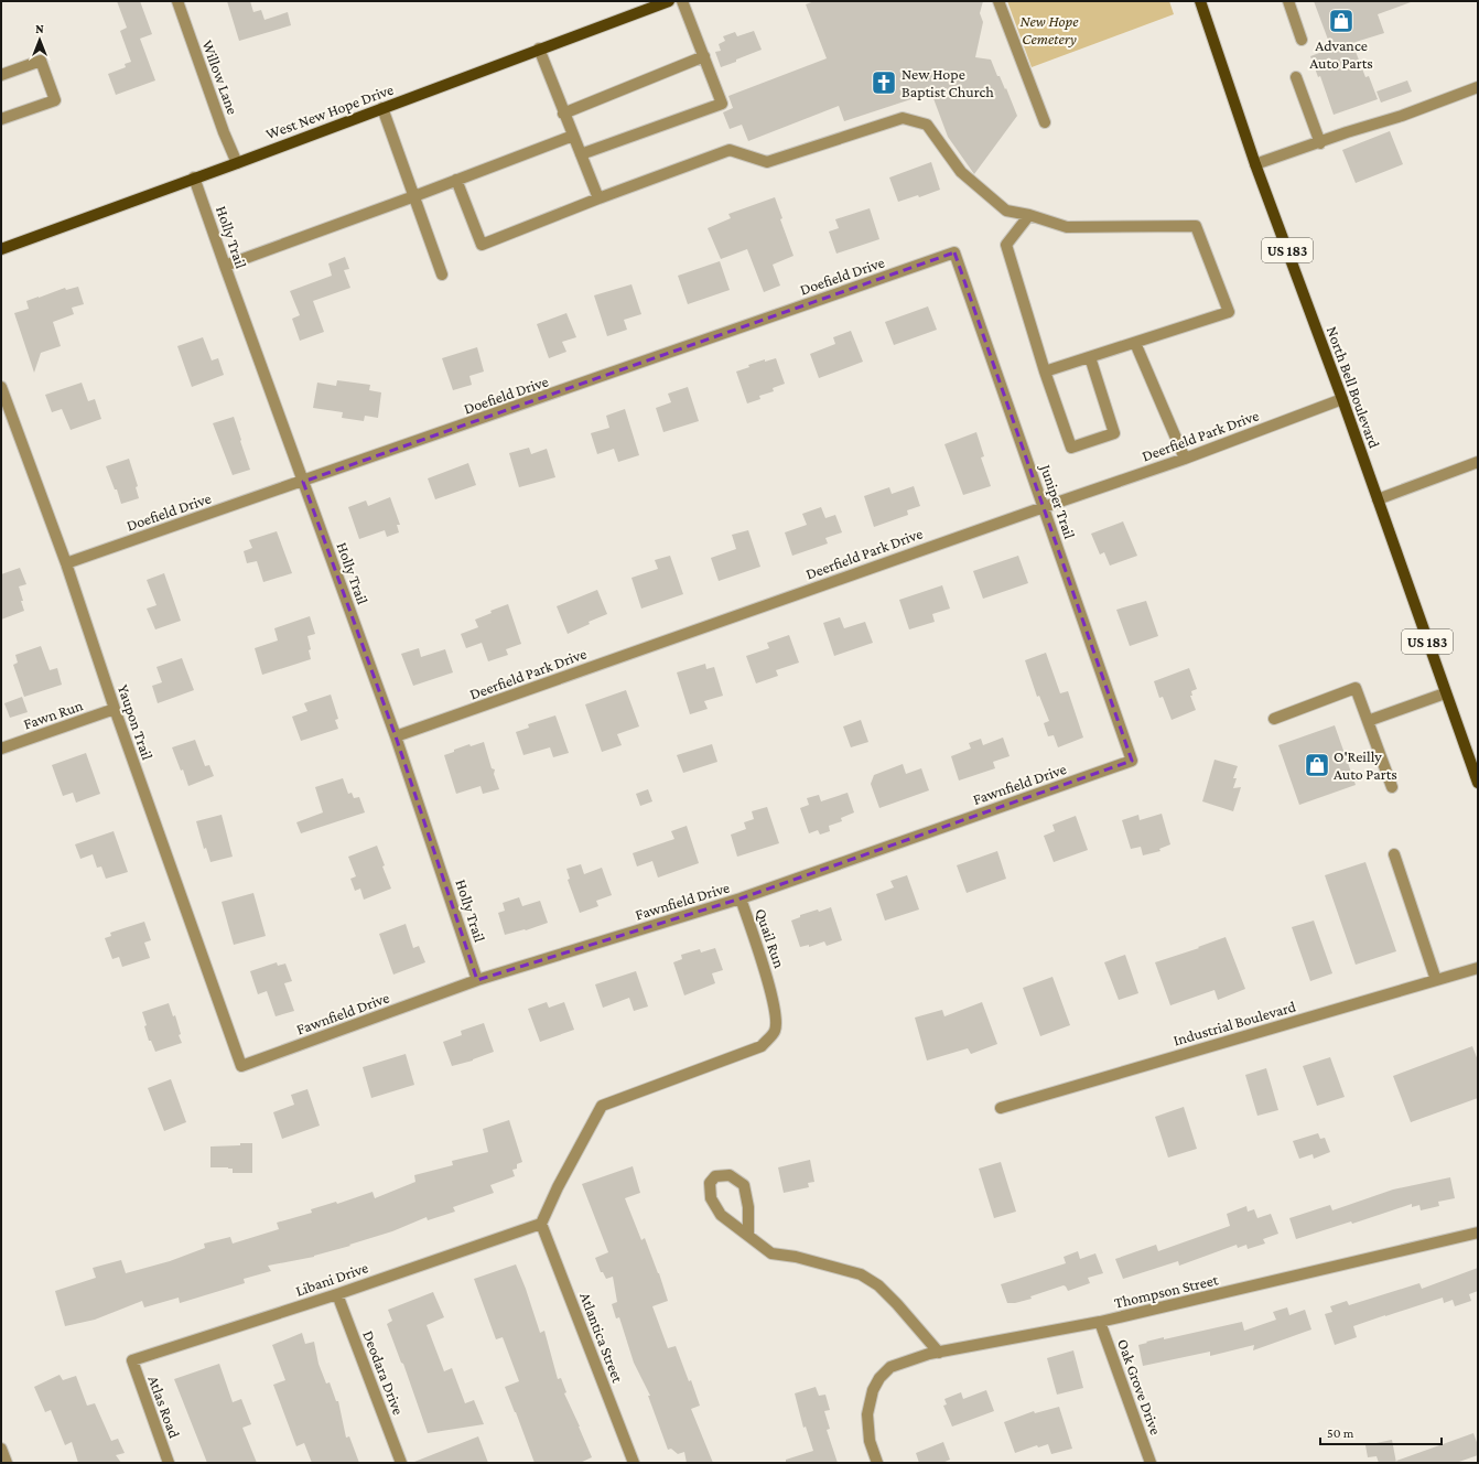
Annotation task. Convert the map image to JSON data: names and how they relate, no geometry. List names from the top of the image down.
{
  "streets": {
    "main road": ["West New Hope Drive", "US 183", "North Bell Boulevard"],
    "street": [
      "Willow Lane",
      "Holly Trail",
      "Doefield Drive",
      "Deerfield Park Drive",
      "Juniper Trail",
      "Fawn Run",
      "Yaupon Trail",
      "Fawnfield Drive",
      "Quail Run",
      "Industrial Boulevard",
      "Libani Drive",
      "Thompson Street",
      "Atlantica Street",
      "Deodara Drive",
      "Oak Grove Drive",
      "Atlas Road"
    ]
  },
  "crossings": [
    ["Willow Lane", "West New Hope Drive"],
    ["West New Hope Drive", "Holly Trail"],
    ["Holly Trail", "Doefield Drive"],
    ["Holly Trail", "Deerfield Park Drive"],
    ["Holly Trail", "Fawnfield Drive"],
    ["Doefield Drive", "Juniper Trail"],
    ["Doefield Drive", "Yaupon Trail"],
    ["North Bell Boulevard", "Deerfield Park Drive"],
    ["Deerfield Park Drive", "Juniper Trail"],
    ["Juniper Trail", "Fawnfield Drive"],
    ["Fawn Run", "Yaupon Trail"],
    ["Yaupon Trail", "Fawnfield Drive"],
    ["Fawnfield Drive", "Quail Run"],
    ["Quail Run", "Libani Drive"],
    ["Quail Run", "Atlantica Street"],
    ["Libani Drive", "Atlantica Street"],
    ["Libani Drive", "Deodara Drive"],
    ["Libani Drive", "Atlas Road"],
    ["Thompson Street", "Oak Grove Drive"]
  ],
  "parks": ["New Hope Cemetery"],
  "places": {
    "shop": ["Advance Auto Parts", "O'Reilly Auto Parts"],
    "church": ["New Hope Baptist Church"]
  },
  "scale_bar": "50 m",
  "north": "top"
}
